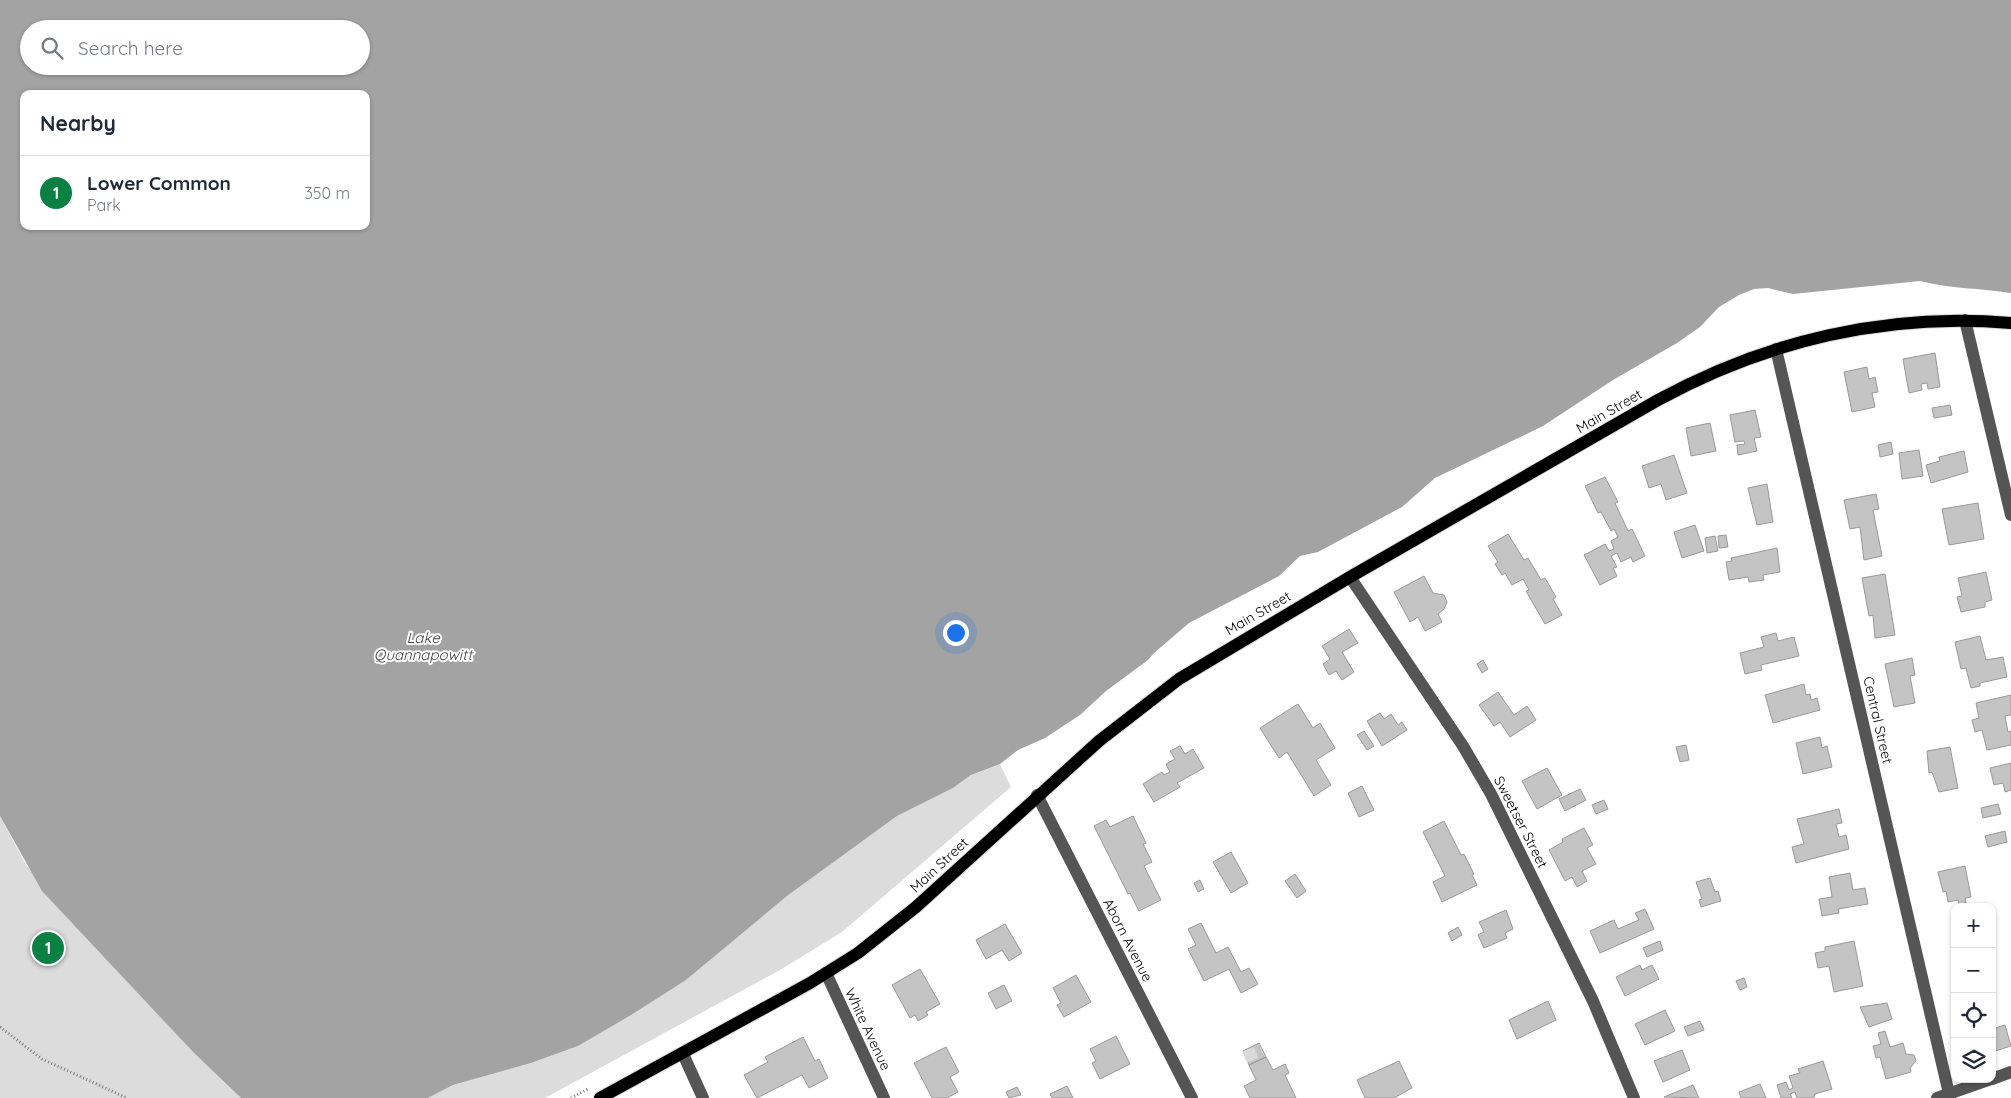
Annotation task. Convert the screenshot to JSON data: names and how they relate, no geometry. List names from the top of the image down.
{
  "streets": {
    "main road": ["Main Street"],
    "street": [
      "Central Street",
      "Sweetser Street",
      "Aborn Avenue",
      "White Avenue"
    ]
  },
  "crossings": [
    ["Main Street", "Central Street"],
    ["Main Street", "Sweetser Street"],
    ["Main Street", "Aborn Avenue"],
    ["Main Street", "White Avenue"]
  ],
  "water": ["Lake Quannapowitt"],
  "page": {
    "search": "Search here",
    "heading": "Nearby",
    "list": [
      {
        "mark": "1",
        "name": "Lower Common",
        "note": "Park",
        "value": "350 m"
      }
    ],
    "map_buttons": ["+", "−"],
    "pins": "1"
  }
}
